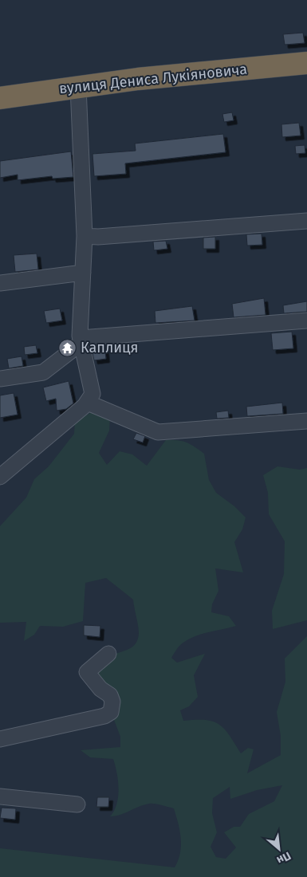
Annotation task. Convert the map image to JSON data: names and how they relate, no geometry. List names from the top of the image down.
{
  "streets": {
    "highway": ["вулиця Дениса Лукіяновича"]
  },
  "places": {
    "temple": ["Каплиця"]
  },
  "north": "bottom right"
}
